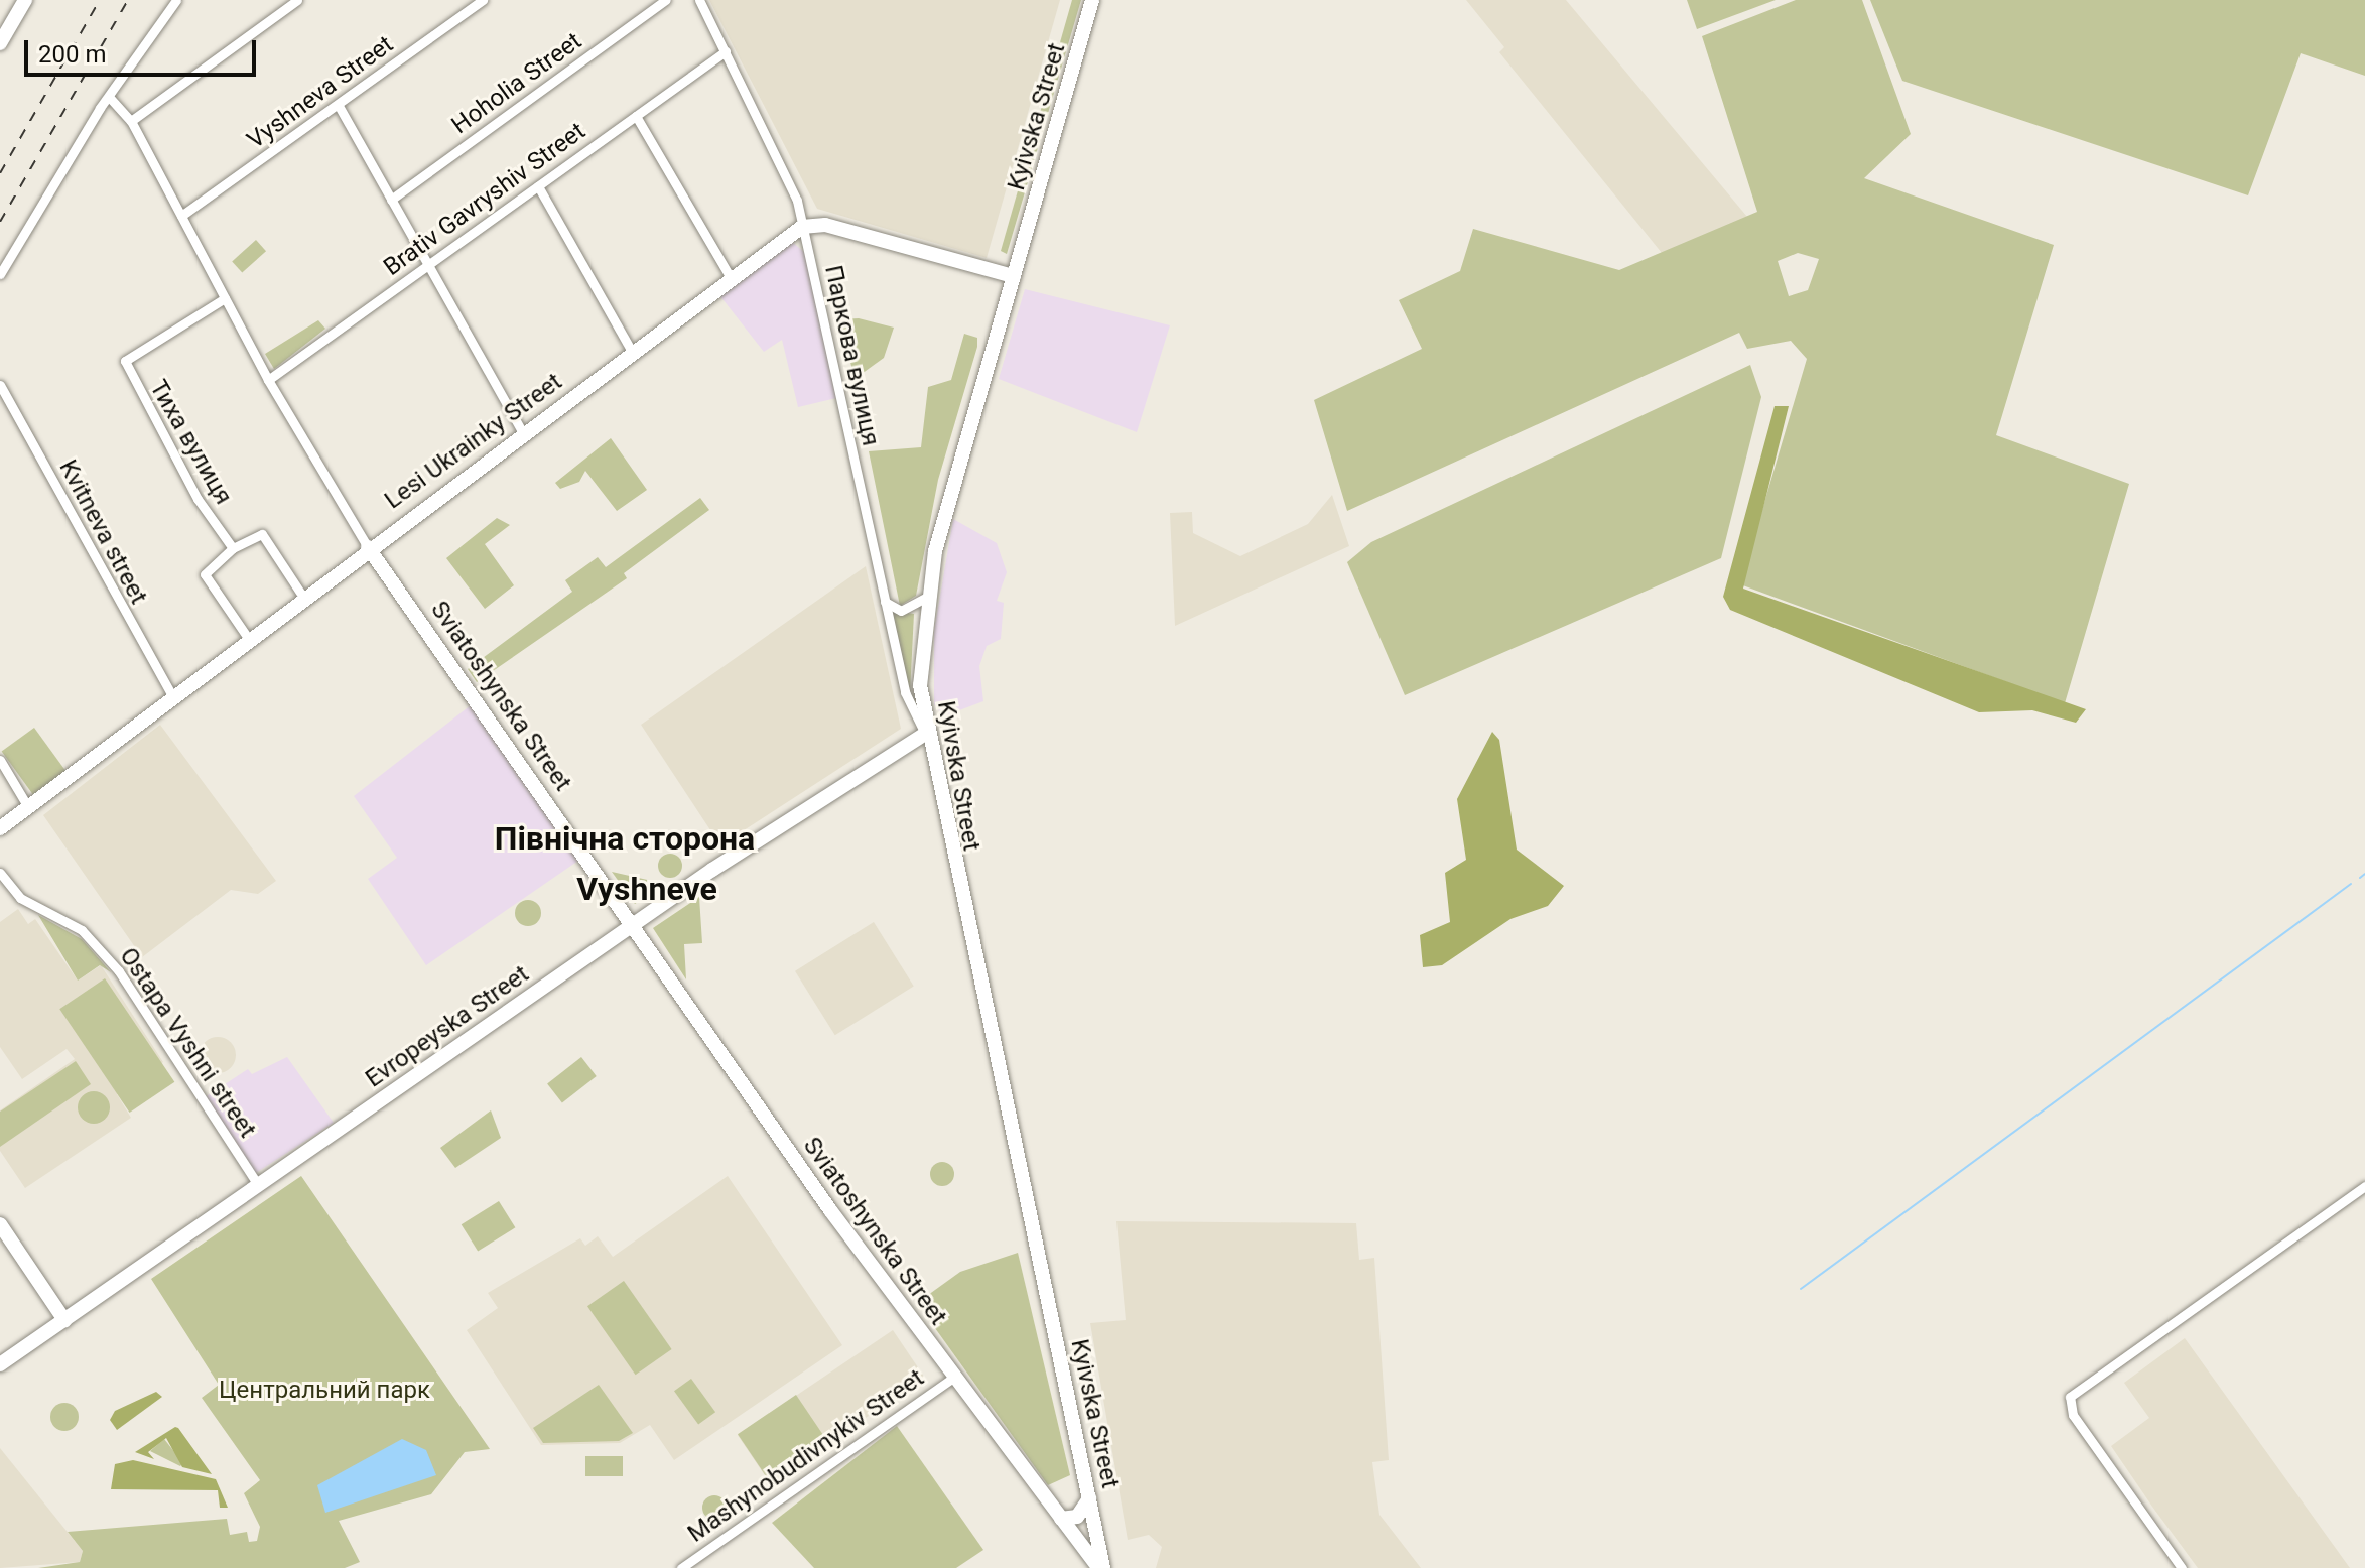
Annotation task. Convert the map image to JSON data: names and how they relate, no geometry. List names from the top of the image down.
{
  "streets": {
    "street": [
      "Hoholia Street",
      "Vyshneva Street",
      "Kyivska Street",
      "Brativ Gavryshiv Street",
      "Паркова вулиця",
      "Lesi Ukrainky Street",
      "Тиха вулиця",
      "Kvitneva street",
      "Sviatoshynska Street",
      "Evropeyska Street",
      "Ostapa Vyshni street",
      "Mashynobudivnykiv Street"
    ]
  },
  "crossings": [
    ["Vyshneva Street", "Sviatoshynska Street"],
    ["Kyivska Street", "Паркова вулиця"],
    ["Kyivska Street", "Sviatoshynska Street"],
    ["Kyivska Street", "Evropeyska Street"],
    ["Brativ Gavryshiv Street", "Паркова вулиця"],
    ["Brativ Gavryshiv Street", "Sviatoshynska Street"],
    ["Паркова вулиця", "Lesi Ukrainky Street"],
    ["Паркова вулиця", "Evropeyska Street"],
    ["Lesi Ukrainky Street", "Kvitneva street"],
    ["Lesi Ukrainky Street", "Sviatoshynska Street"],
    ["Тиха вулиця", "Sviatoshynska Street"],
    ["Sviatoshynska Street", "Evropeyska Street"],
    ["Sviatoshynska Street", "Mashynobudivnykiv Street"],
    ["Evropeyska Street", "Ostapa Vyshni street"]
  ],
  "districts": ["Північна сторона", "Vyshneve"],
  "parks": ["Центральний парк"],
  "scale_bar": "200 m"
}
